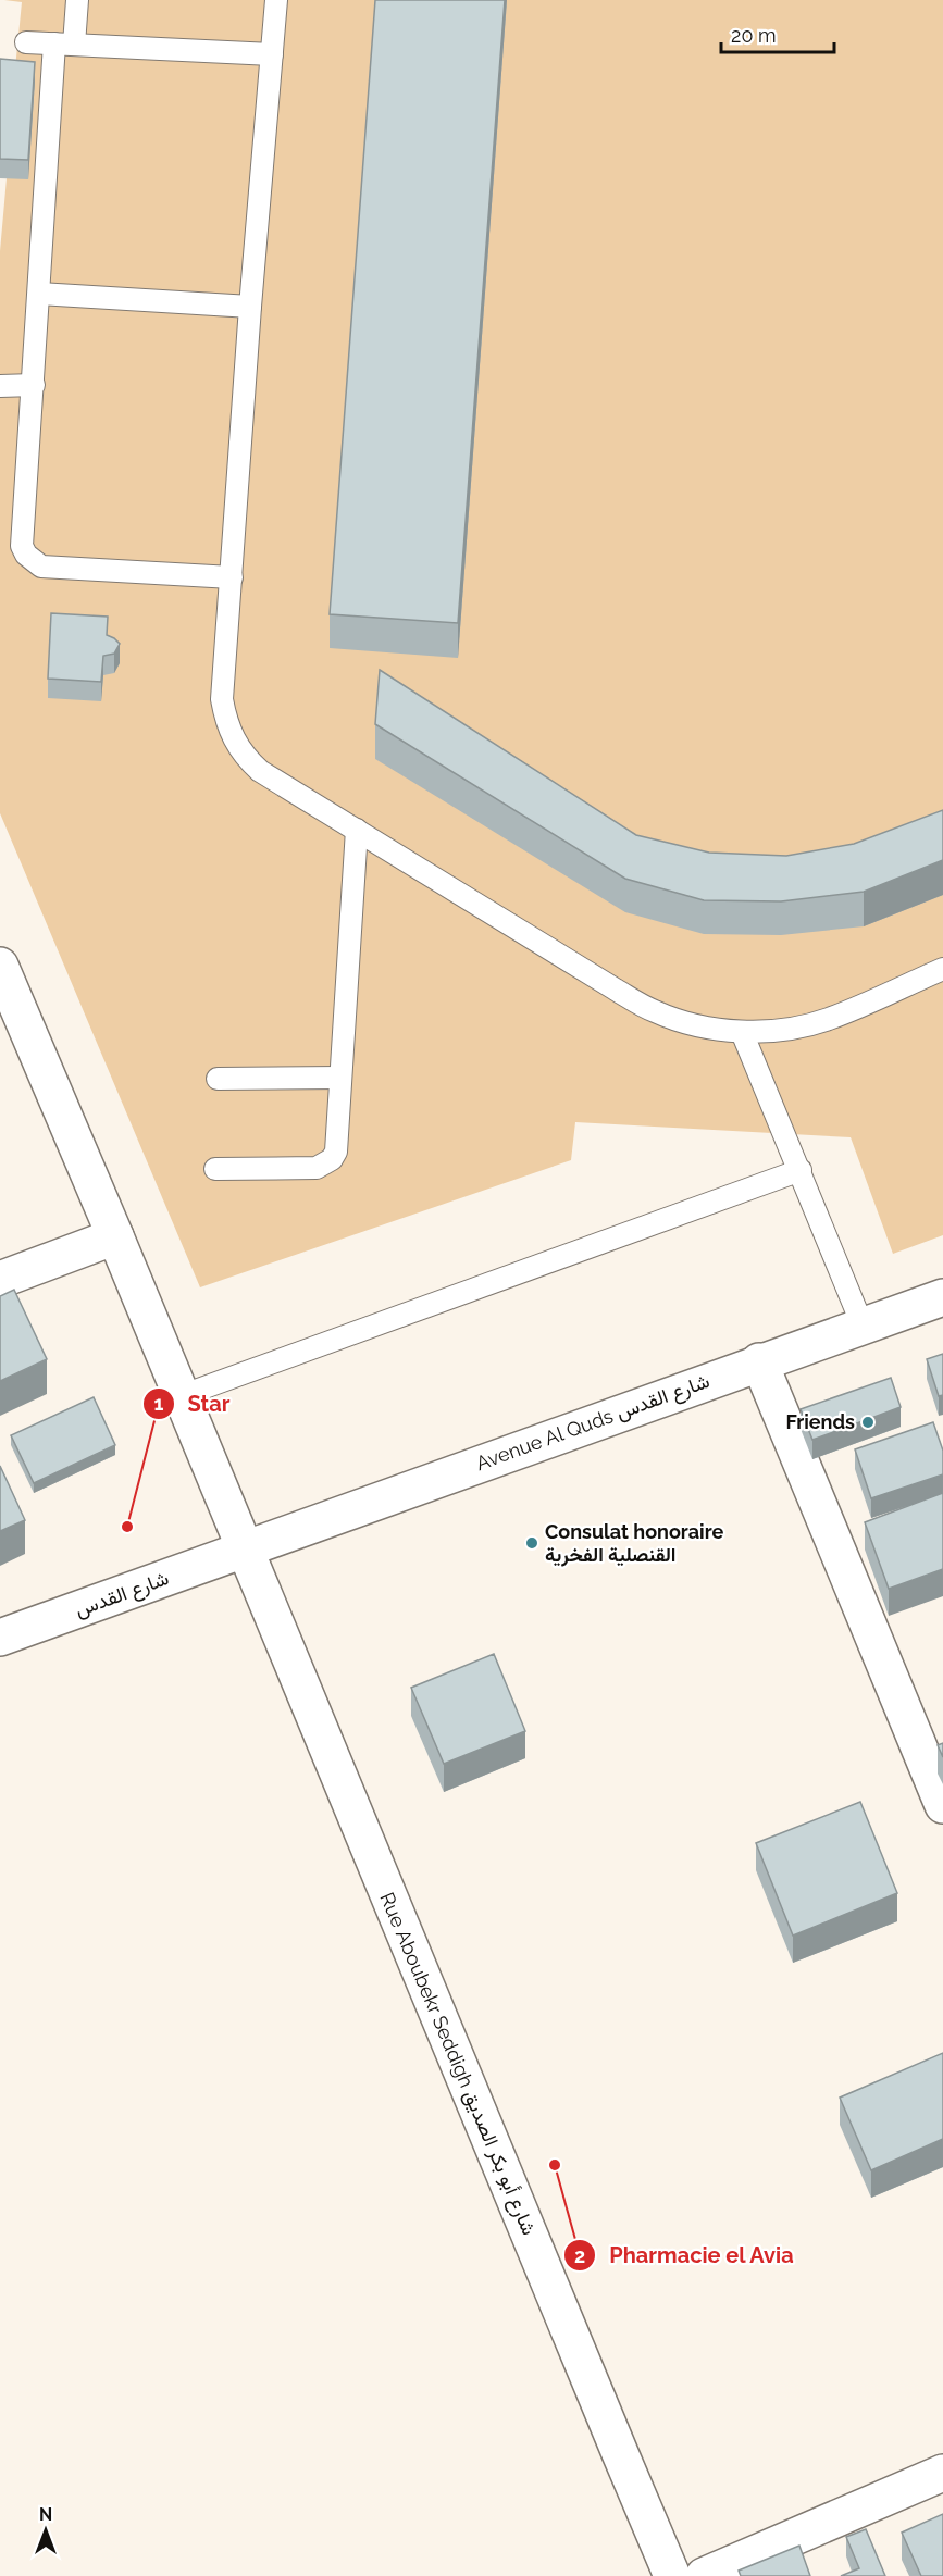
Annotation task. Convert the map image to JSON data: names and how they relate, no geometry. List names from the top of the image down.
{
  "streets": {
    "street": ["Avenue Al Quds شارع القدس", "شارع القدس", "Rue Aboubekr Seddigh شارع أبو بكر الصديق"]
  },
  "crossings": [
    ["Avenue Al Quds شارع القدس", "شارع القدس"],
    ["Avenue Al Quds شارع القدس", "Rue Aboubekr Seddigh شارع أبو بكر الصديق"],
    ["شارع القدس", "Rue Aboubekr Seddigh شارع أبو بكر الصديق"]
  ],
  "places": [
    "Friends",
    "Star",
    "Consulat honoraire القنصلية الفخرية",
    "Pharmacie el Avia"
  ],
  "scale_bar": "20 m",
  "north": "top"
}
